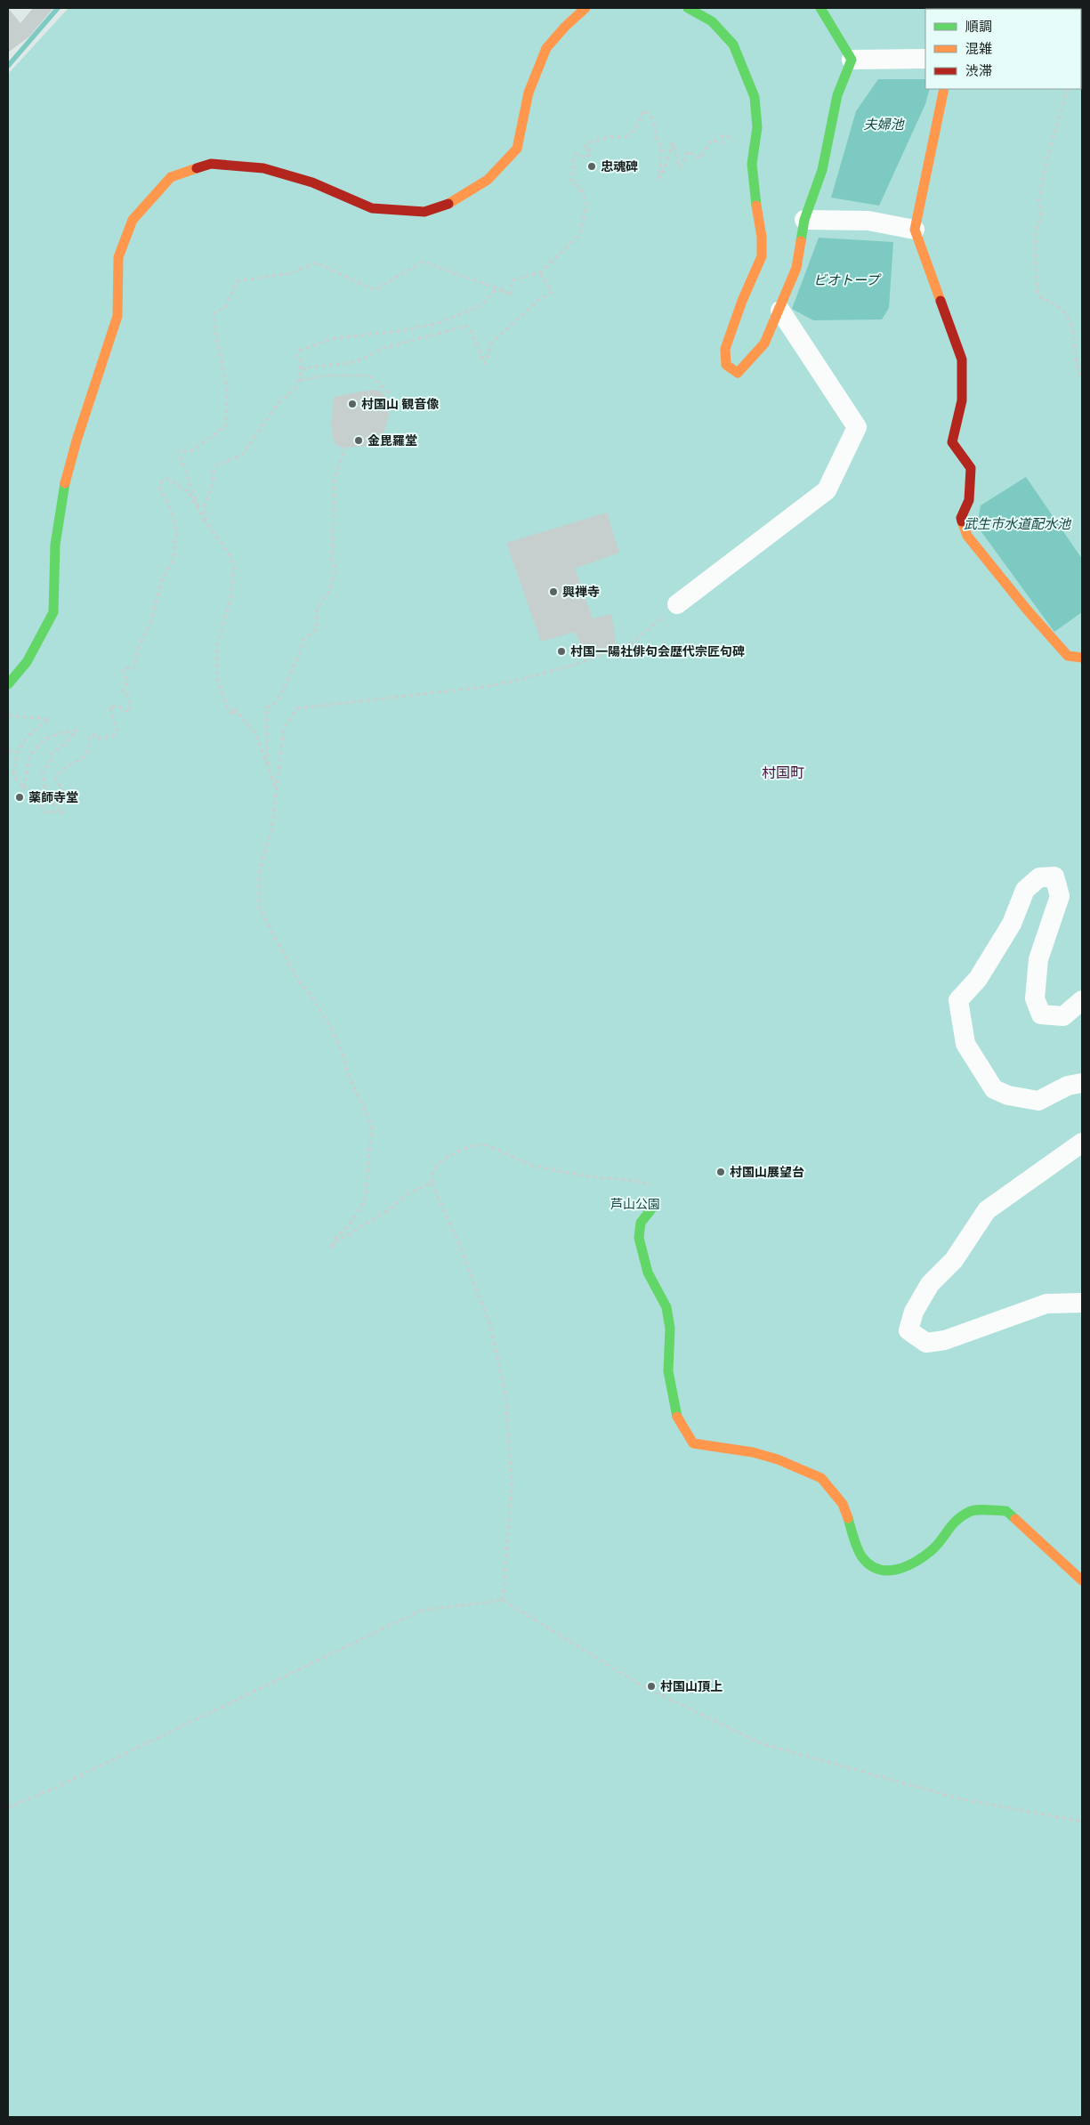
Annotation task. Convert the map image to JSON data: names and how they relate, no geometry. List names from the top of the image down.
{
  "districts": ["村国町"],
  "water": ["夫婦池", "ビオトープ", "武生市水道配水池"],
  "parks": ["芦山公園"],
  "places": [
    "忠魂碑",
    "村国山 観音像",
    "金毘羅堂",
    "興禅寺",
    "村国一陽社俳句会歴代宗匠句碑",
    "薬師寺堂",
    "村国山展望台",
    "村国山頂上"
  ],
  "legend": ["順調", "混雑", "渋滞"]
}
